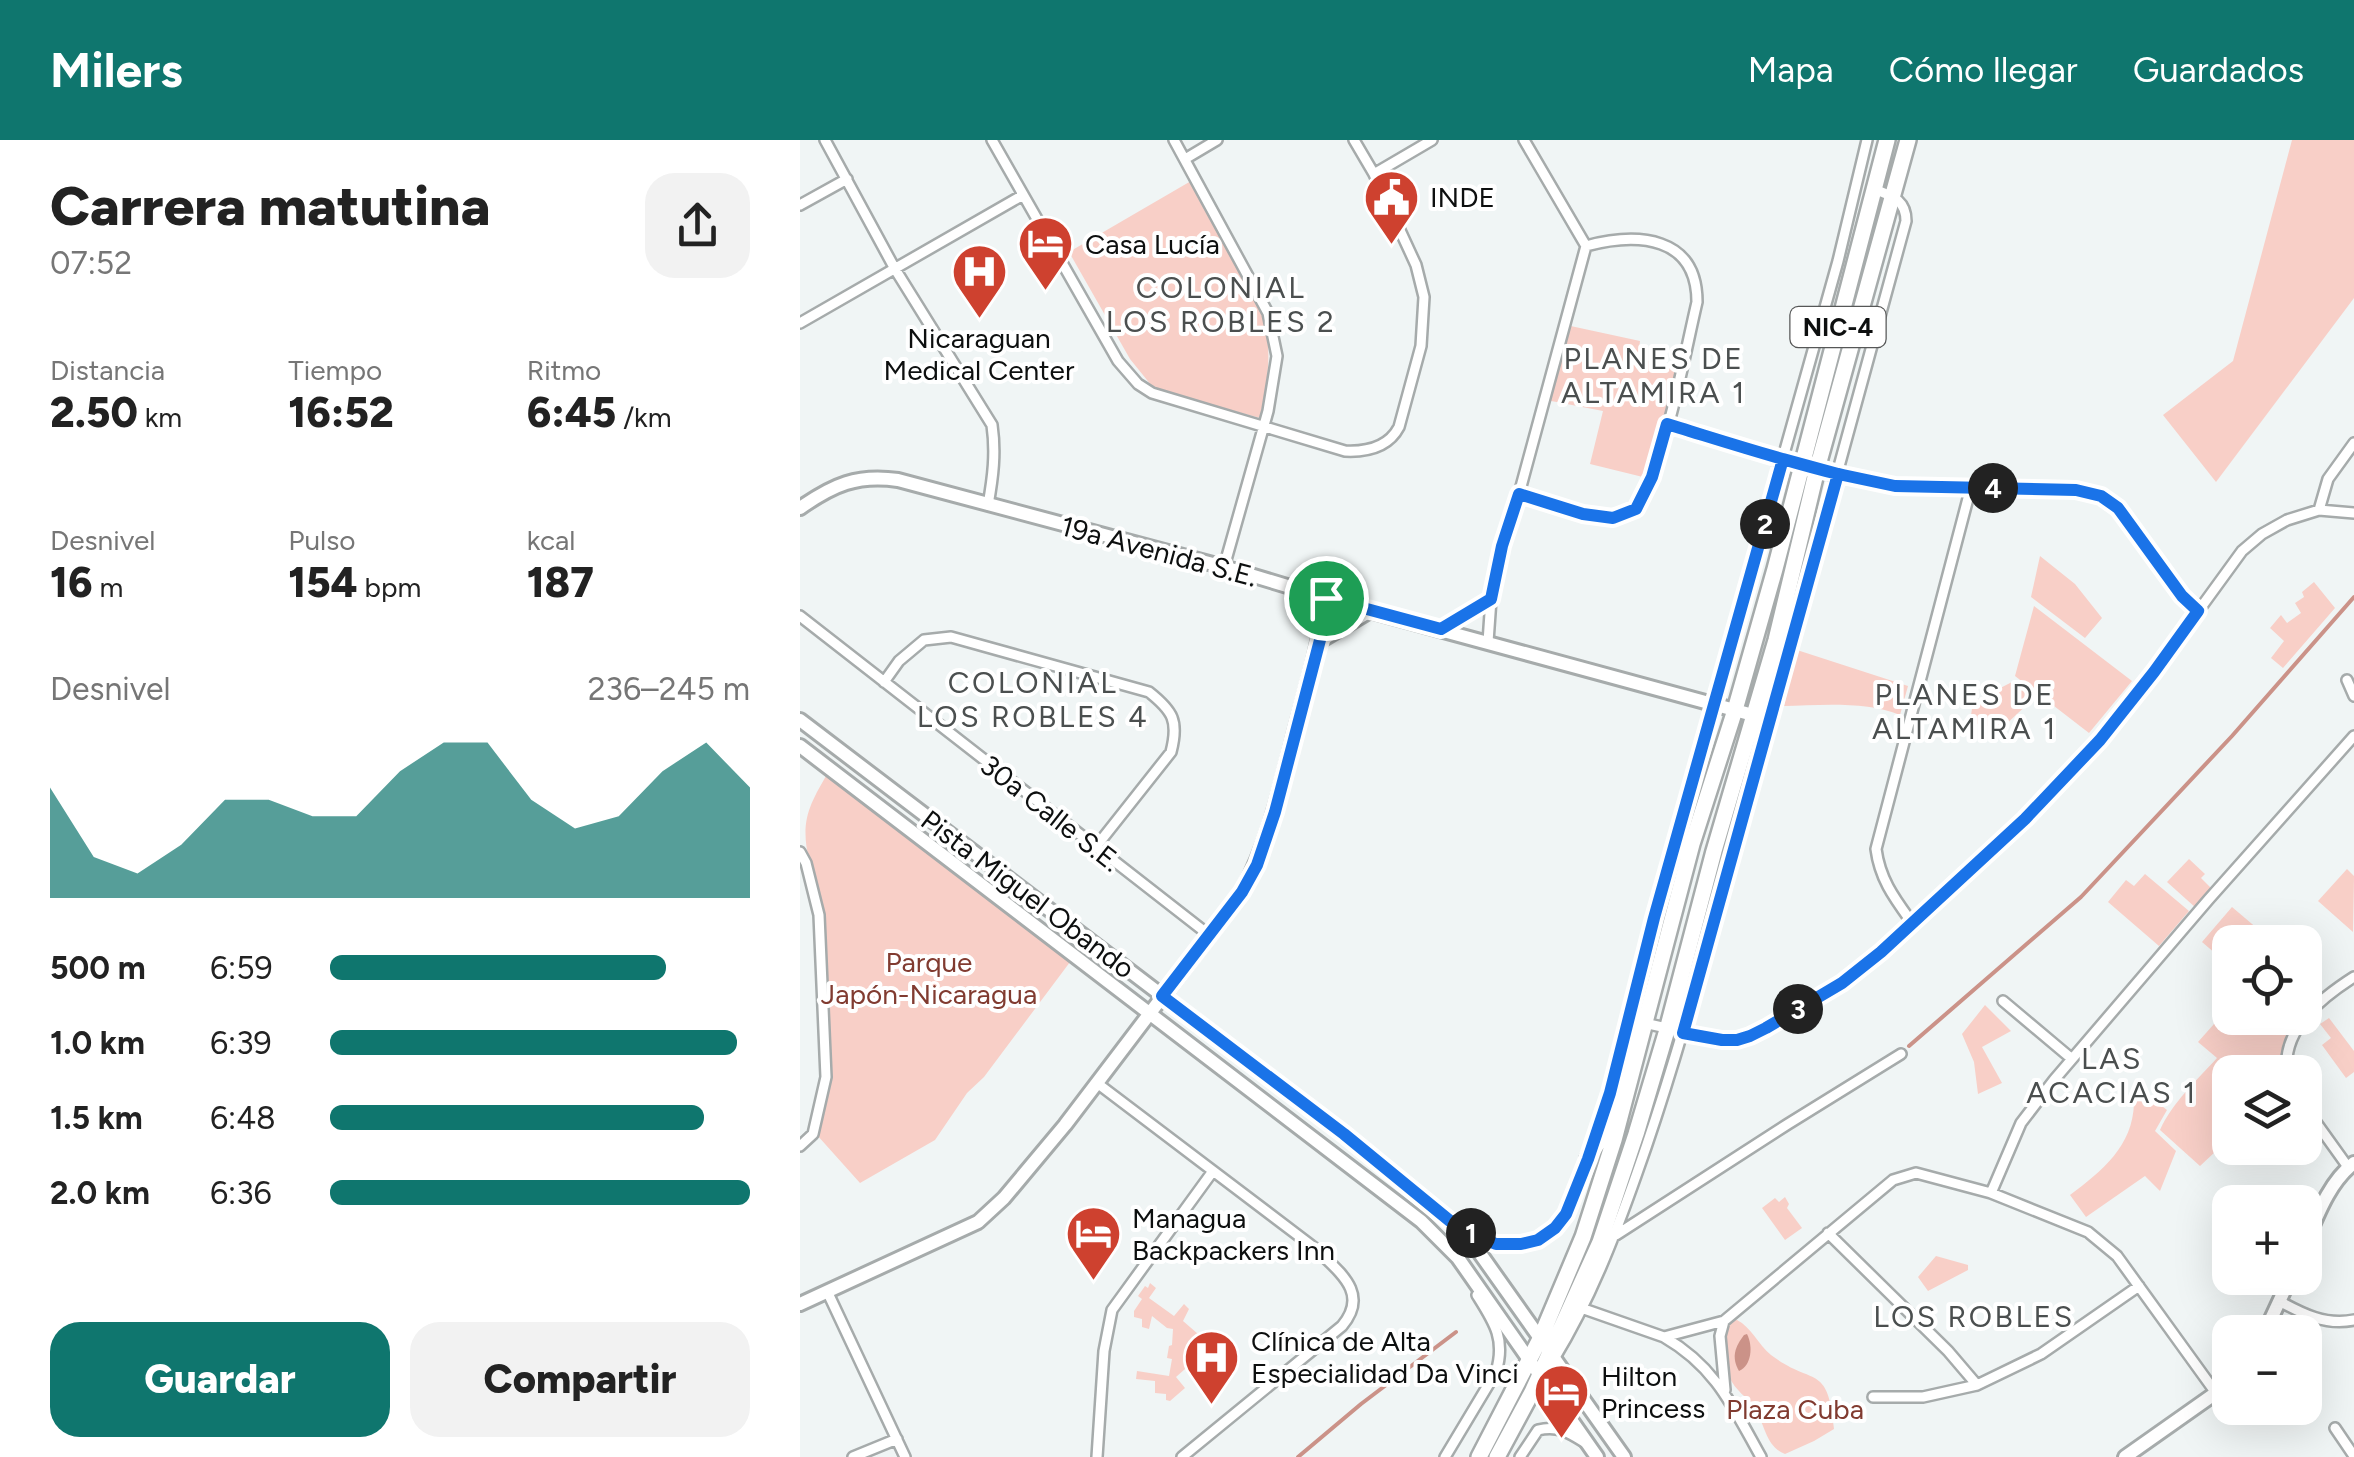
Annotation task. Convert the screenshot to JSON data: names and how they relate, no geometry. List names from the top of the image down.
{
  "streets": {
    "highway": ["NIC-4"],
    "street": ["19a Avenida S.E.", "30a Calle S.E.", "Pista Miguel Obando"]
  },
  "crossings": [
    ["NIC-4", "19a Avenida S.E."],
    ["NIC-4", "Pista Miguel Obando"]
  ],
  "districts": [
    "COLONIAL LOS ROBLES 2",
    "PLANES DE ALTAMIRA 1",
    "COLONIAL LOS ROBLES 4",
    "PLANES DE ALTAMIRA 1",
    "LAS ACACIAS 1",
    "LOS ROBLES"
  ],
  "parks": ["Parque Japón-Nicaragua", "Plaza Cuba"],
  "places": {
    "public building": ["INDE"],
    "hotel": ["Casa Lucía", "Managua Backpackers Inn", "Hilton Princess"],
    "hospital": ["Nicaraguan Medical Center", "Clínica de Alta Especialidad Da Vinci"]
  },
  "page": {
    "header": "Milers",
    "nav": ["Mapa", "Cómo llegar", "Guardados"],
    "heading": ["Carrera matutina", "07:52"],
    "stats": [
      ["Distancia", "2.50 km"],
      ["Tiempo", "16:52"],
      ["Ritmo", "6:45 /km"],
      ["Desnivel", "16 m"],
      ["Pulso", "154 bpm"],
      ["kcal", "187"]
    ],
    "pins": [
      "4",
      "2",
      "3",
      "1"
    ],
    "chart": ["Desnivel", "236–245 m"],
    "map_buttons": ["+", "−"],
    "list": [
      {
        "name": "500 m",
        "note": "6:59"
      },
      {
        "name": "1.0 km",
        "note": "6:39"
      },
      {
        "name": "1.5 km",
        "note": "6:48"
      },
      {
        "name": "2.0 km",
        "note": "6:36"
      }
    ],
    "buttons": ["Guardar", "Compartir"]
  }
}
